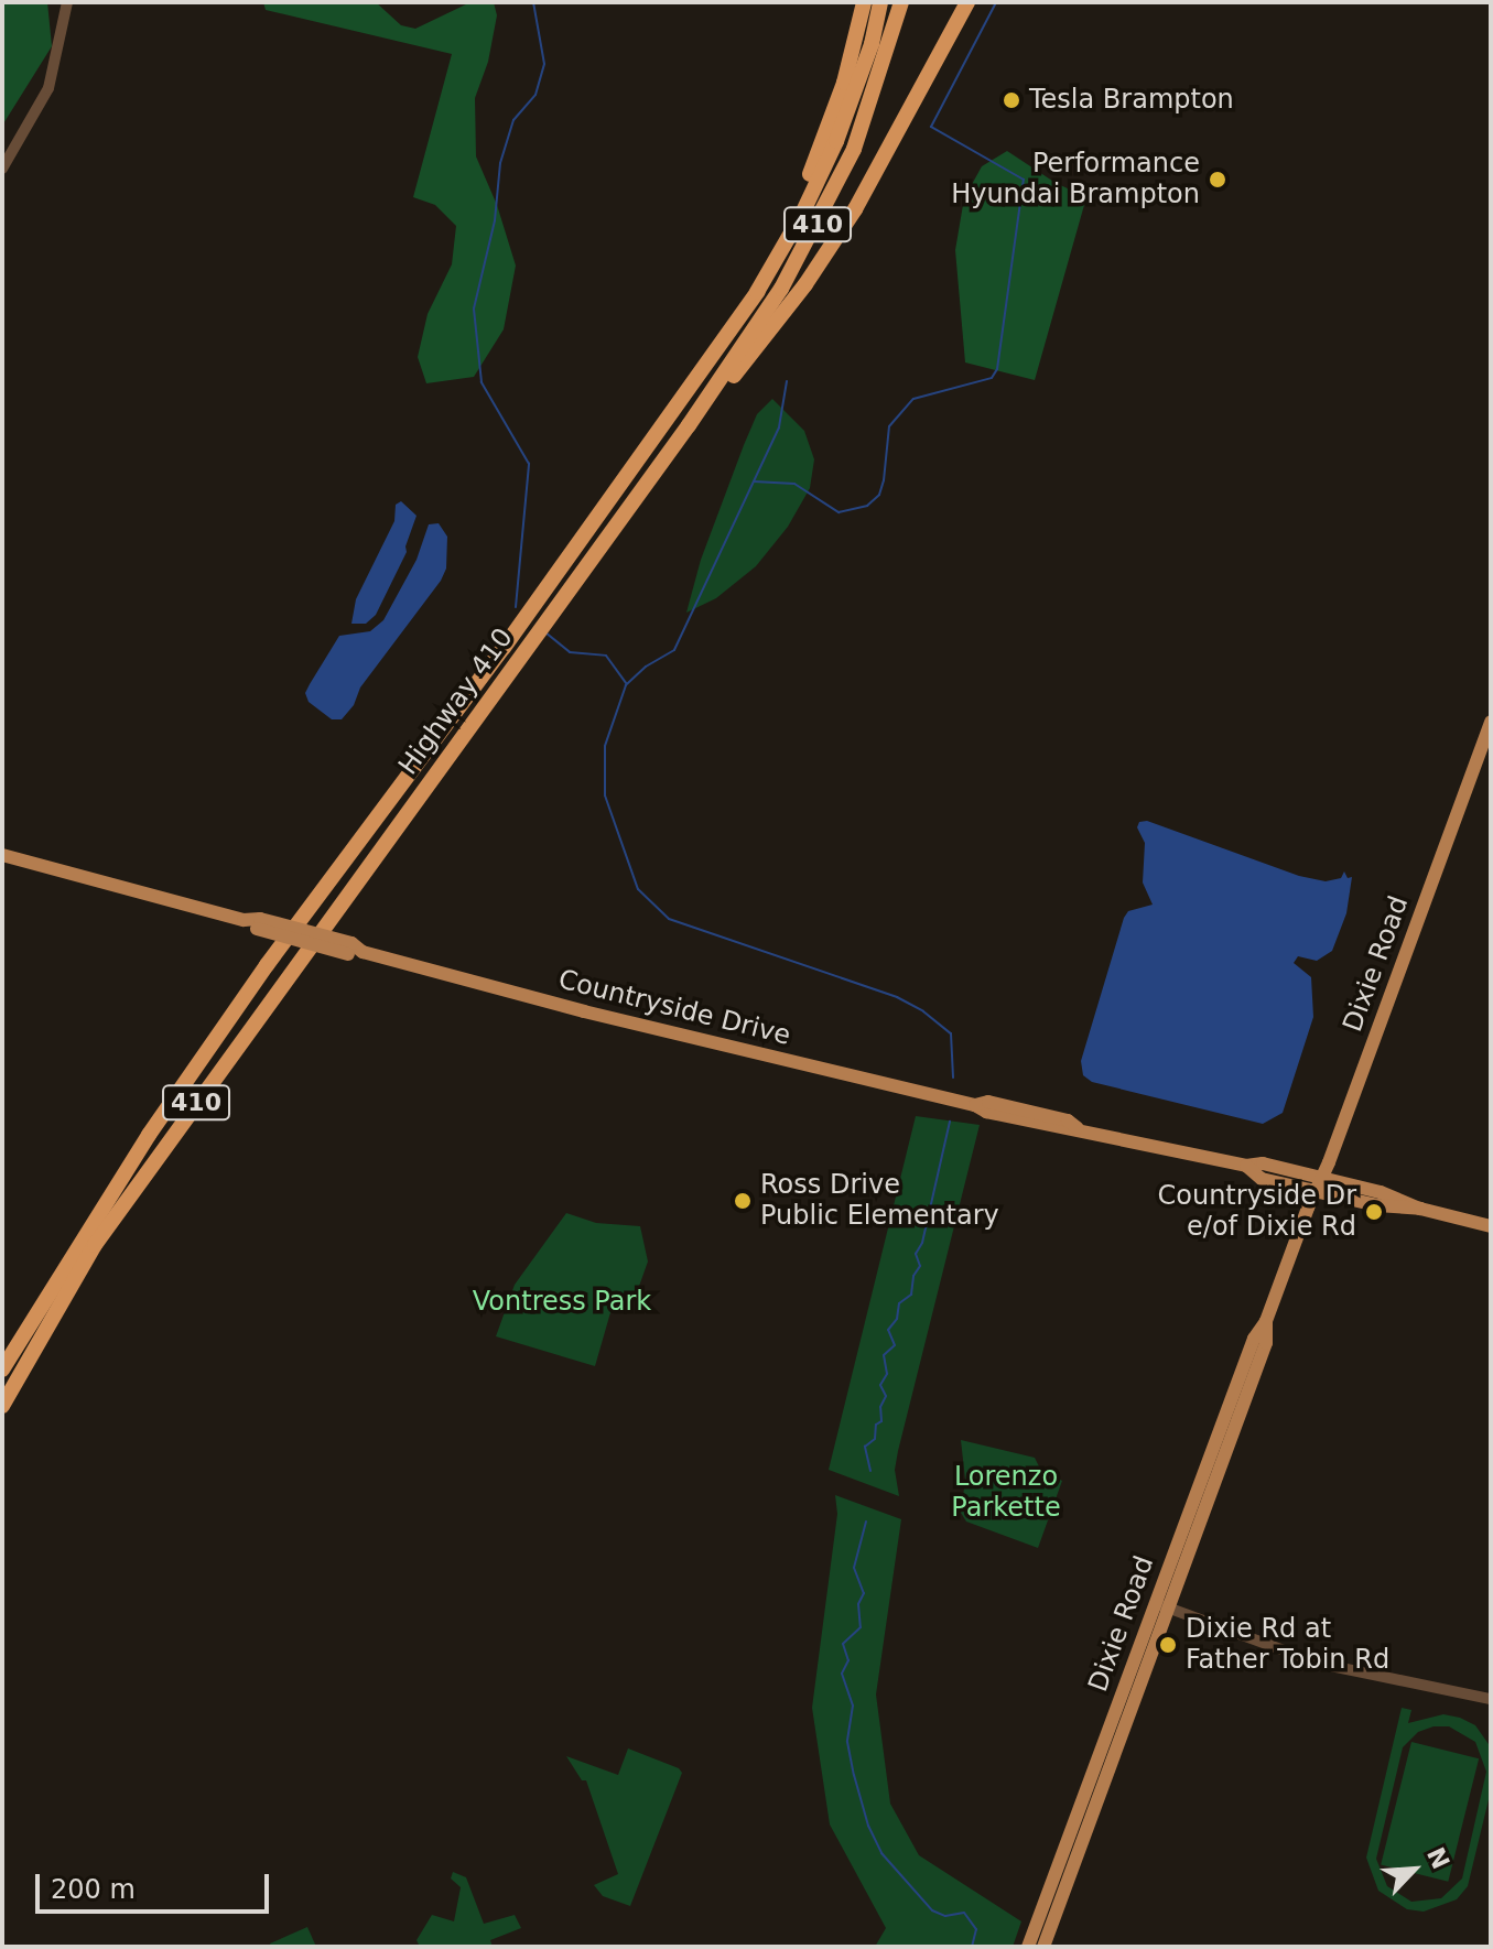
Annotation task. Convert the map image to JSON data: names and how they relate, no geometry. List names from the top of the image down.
{
  "streets": {
    "highway": ["410", "Highway 410"],
    "main road": ["Dixie Road", "Countryside Drive"]
  },
  "crossings": [
    ["Dixie Road", "Countryside Drive"]
  ],
  "parks": ["Vontress Park", "Lorenzo Parkette"],
  "places": [
    "Tesla Brampton",
    "Performance Hyundai Brampton",
    "Ross Drive Public Elementary",
    "Countryside Dr e/of Dixie Rd",
    "Dixie Rd at Father Tobin Rd"
  ],
  "scale_bar": "200 m",
  "north": "top right"
}
